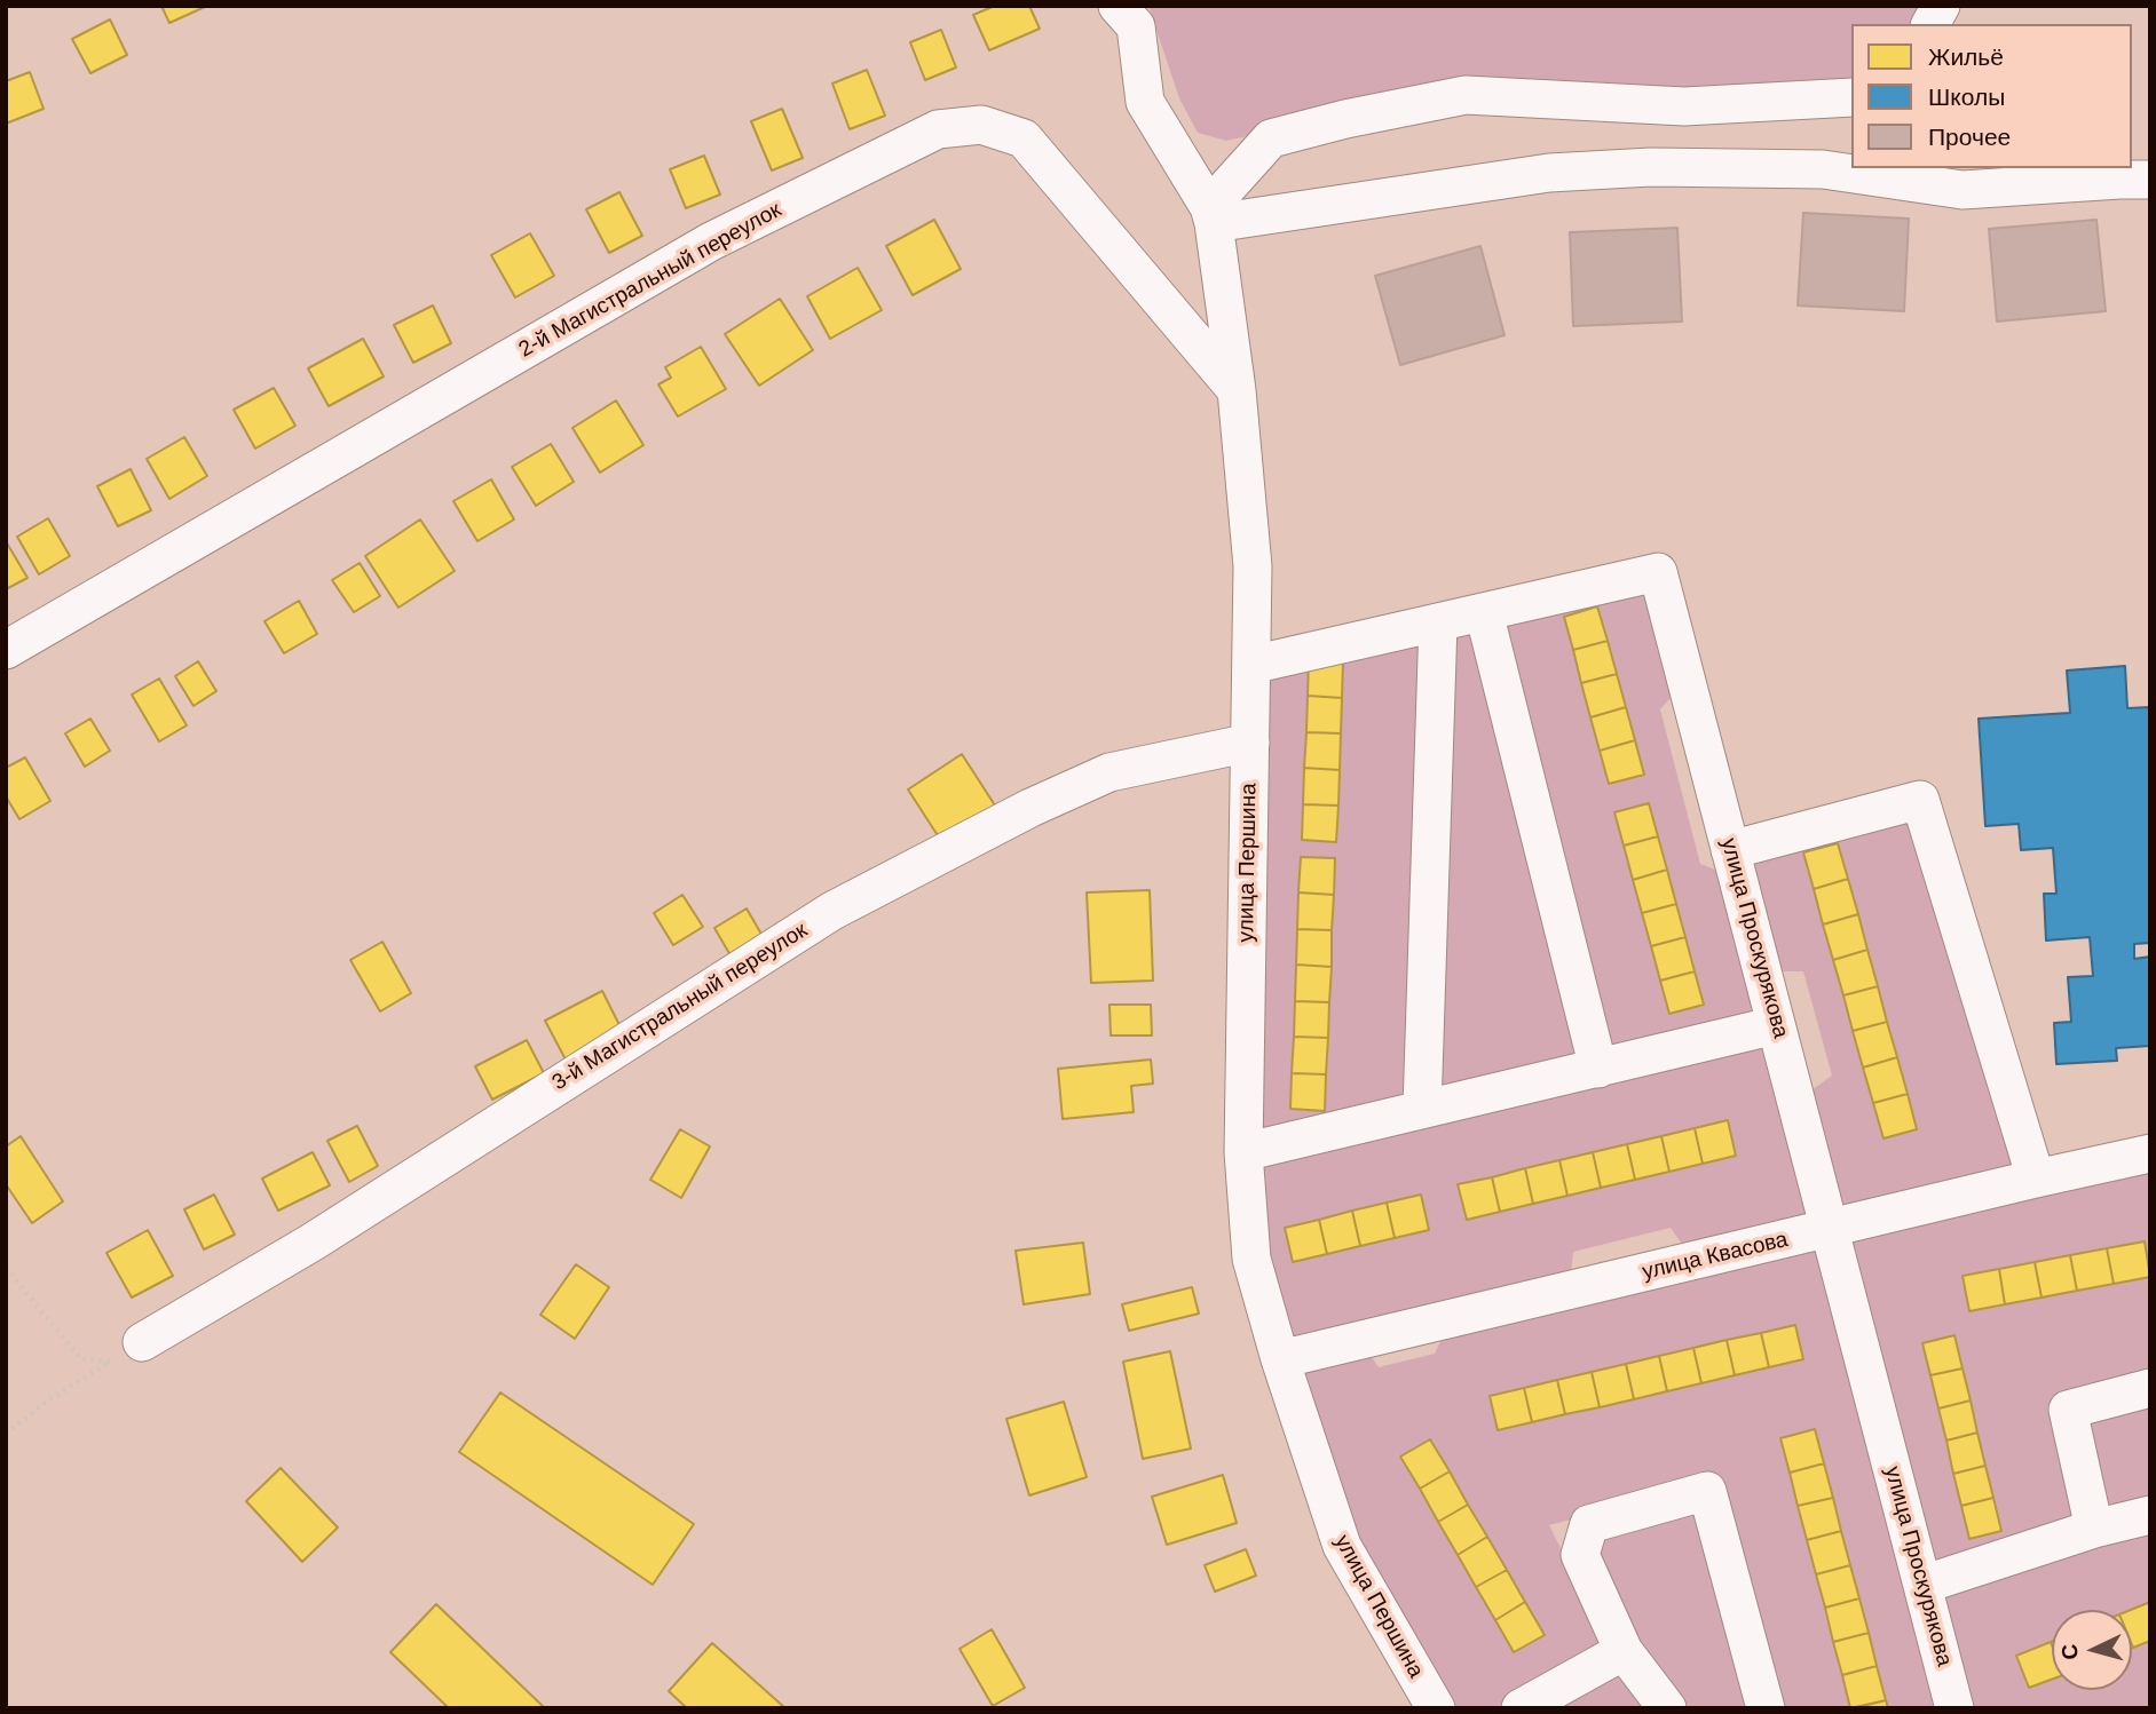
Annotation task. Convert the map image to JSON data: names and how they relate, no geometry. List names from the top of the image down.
{
  "streets": {
    "street": [
      "2-й Магистральный переулок",
      "улица Першина",
      "улица Проскурякова",
      "3-й Магистральный переулок",
      "улица Квасова"
    ]
  },
  "crossings": [
    ["2-й Магистральный переулок", "улица Першина"],
    ["улица Першина", "улица Проскурякова"],
    ["улица Першина", "3-й Магистральный переулок"],
    ["улица Першина", "улица Квасова"],
    ["улица Проскурякова", "улица Квасова"]
  ],
  "legend": ["Жильё", "Школы", "Прочее"],
  "north": "left"
}
